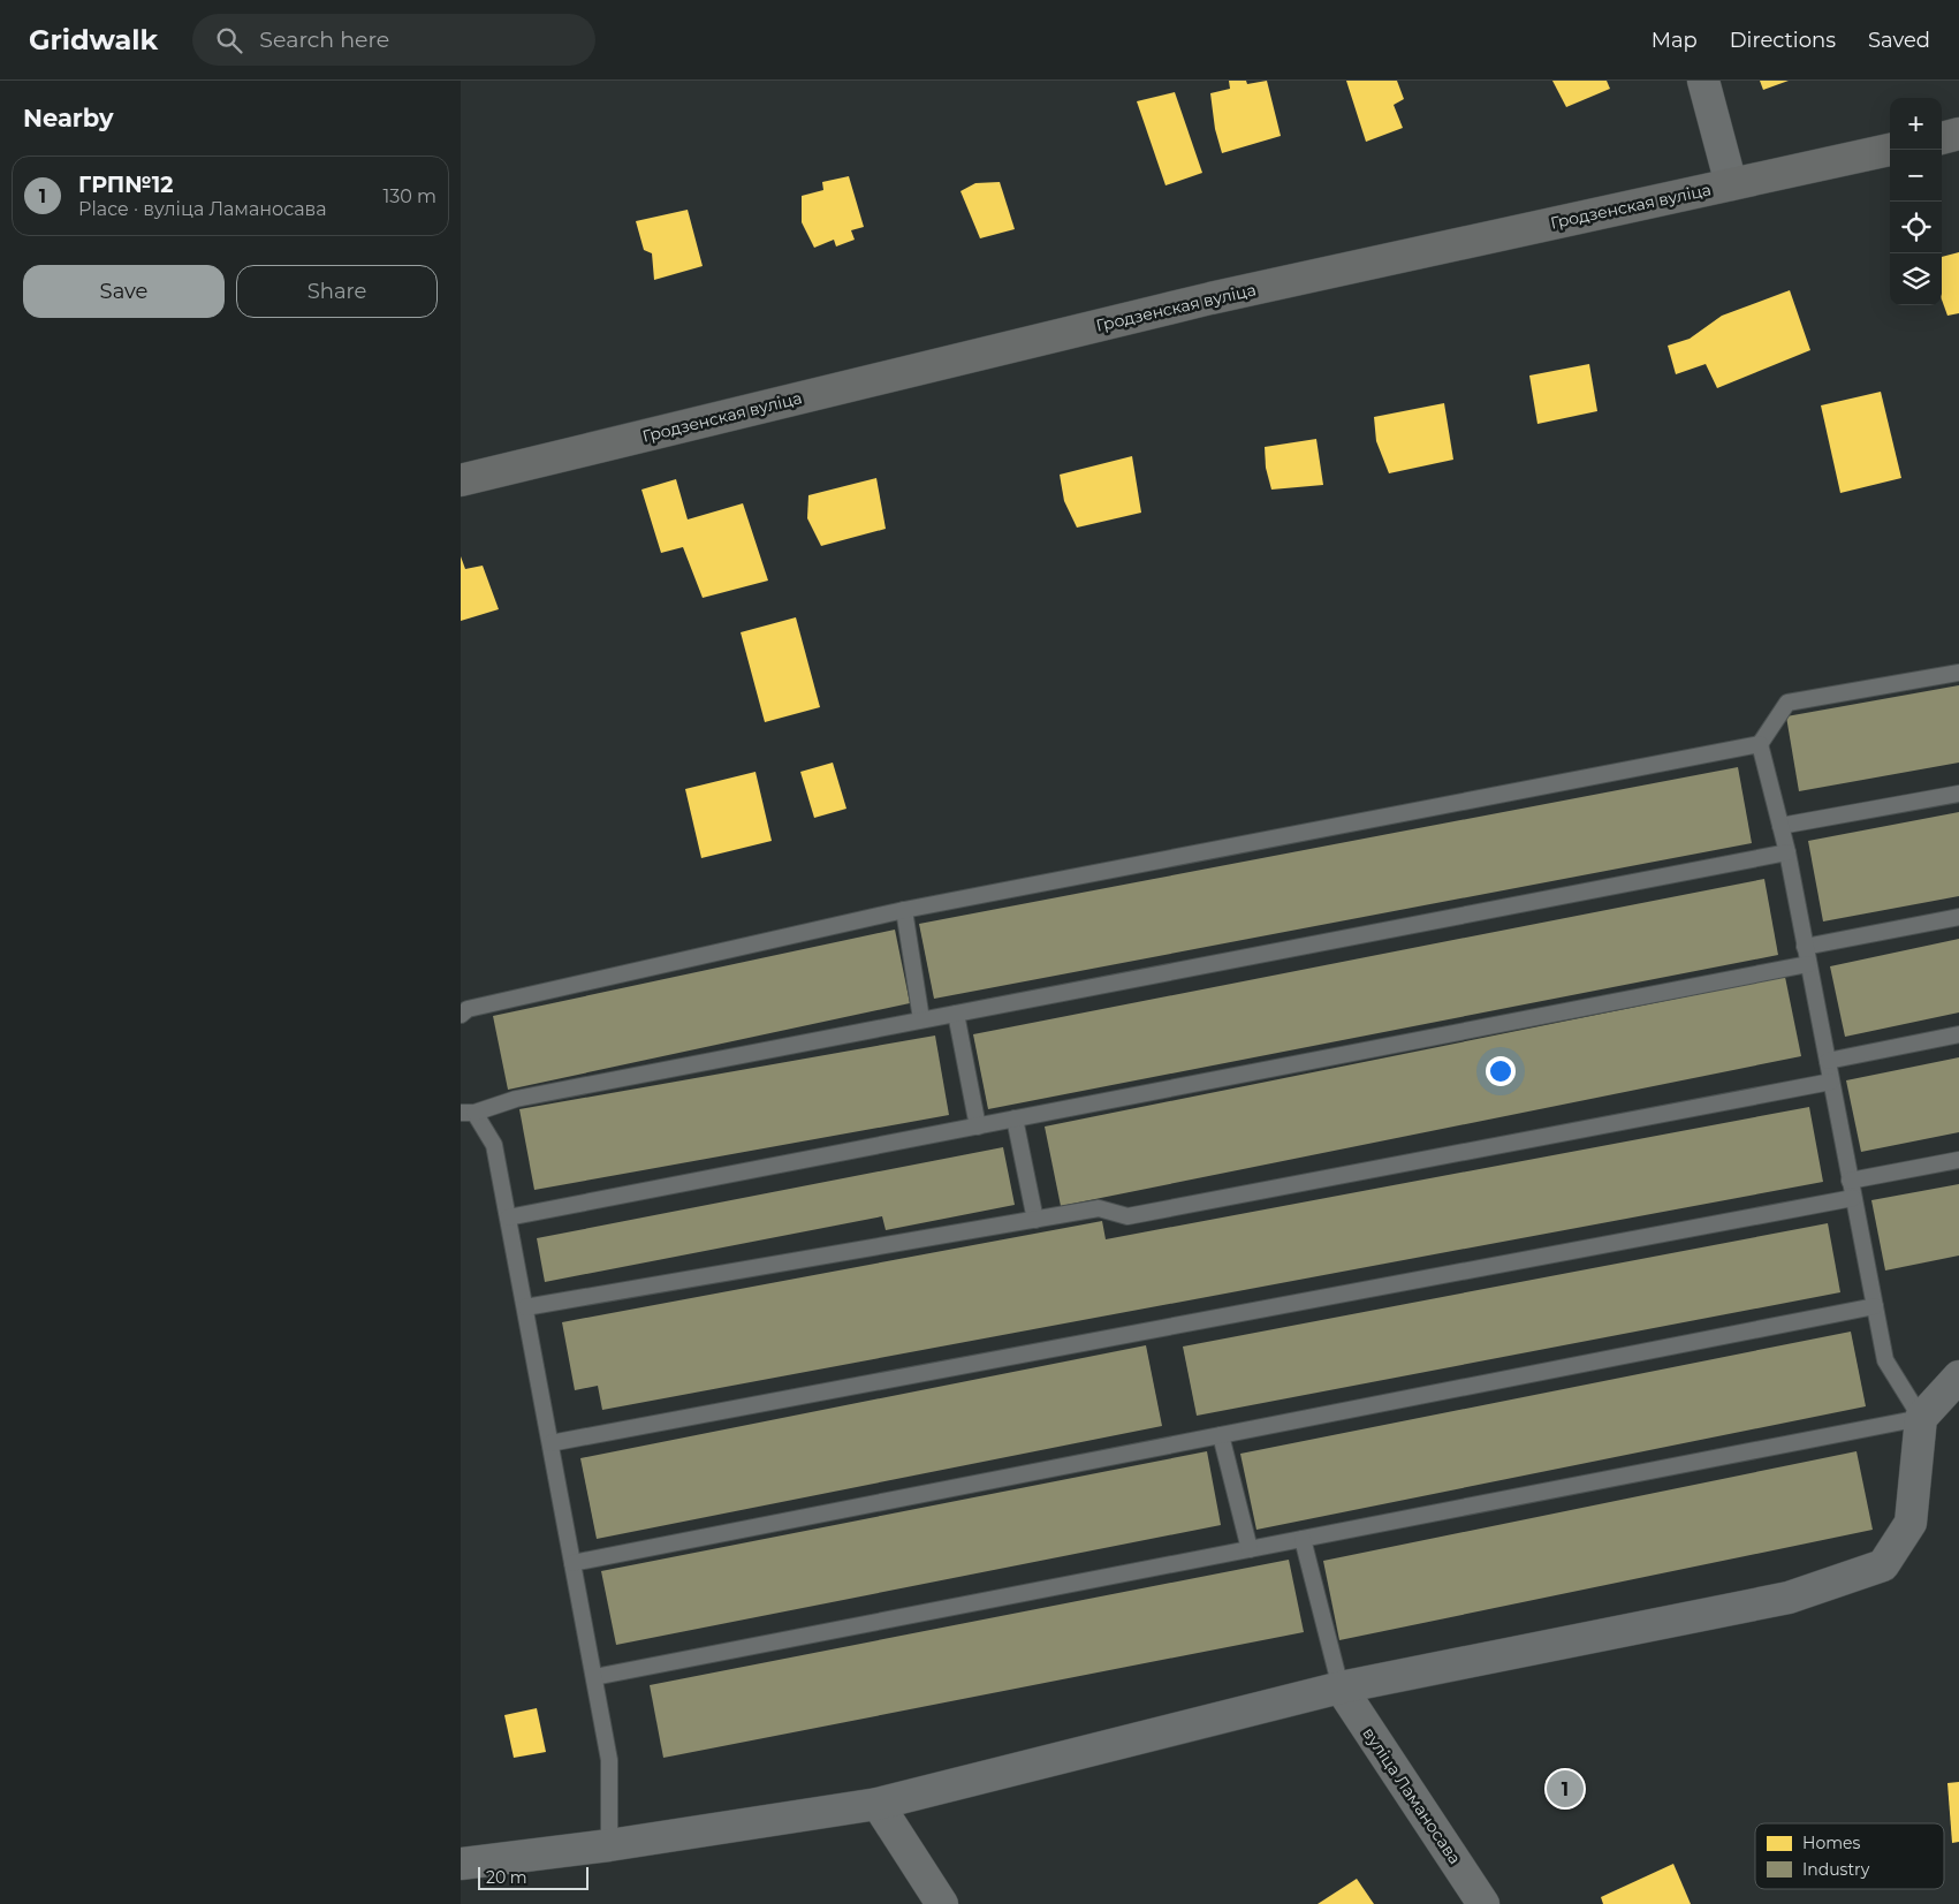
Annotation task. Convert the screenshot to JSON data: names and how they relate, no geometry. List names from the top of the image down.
{
  "streets": {
    "street": ["Гродзенская вуліца", "вуліца Ламаносава"]
  },
  "legend": ["Homes", "Industry"],
  "scale_bar": "20 m",
  "page": {
    "header": "Gridwalk",
    "search": "Search here",
    "nav": ["Map", "Directions", "Saved"],
    "heading": "Nearby",
    "map_buttons": ["+", "−"],
    "list": [
      {
        "mark": "1",
        "name": "ГРП№12",
        "note": "Place · вуліца Ламаносава",
        "value": "130 m"
      }
    ],
    "buttons": ["Save", "Share"],
    "pins": "1",
    "scale": "20 m"
  }
}
